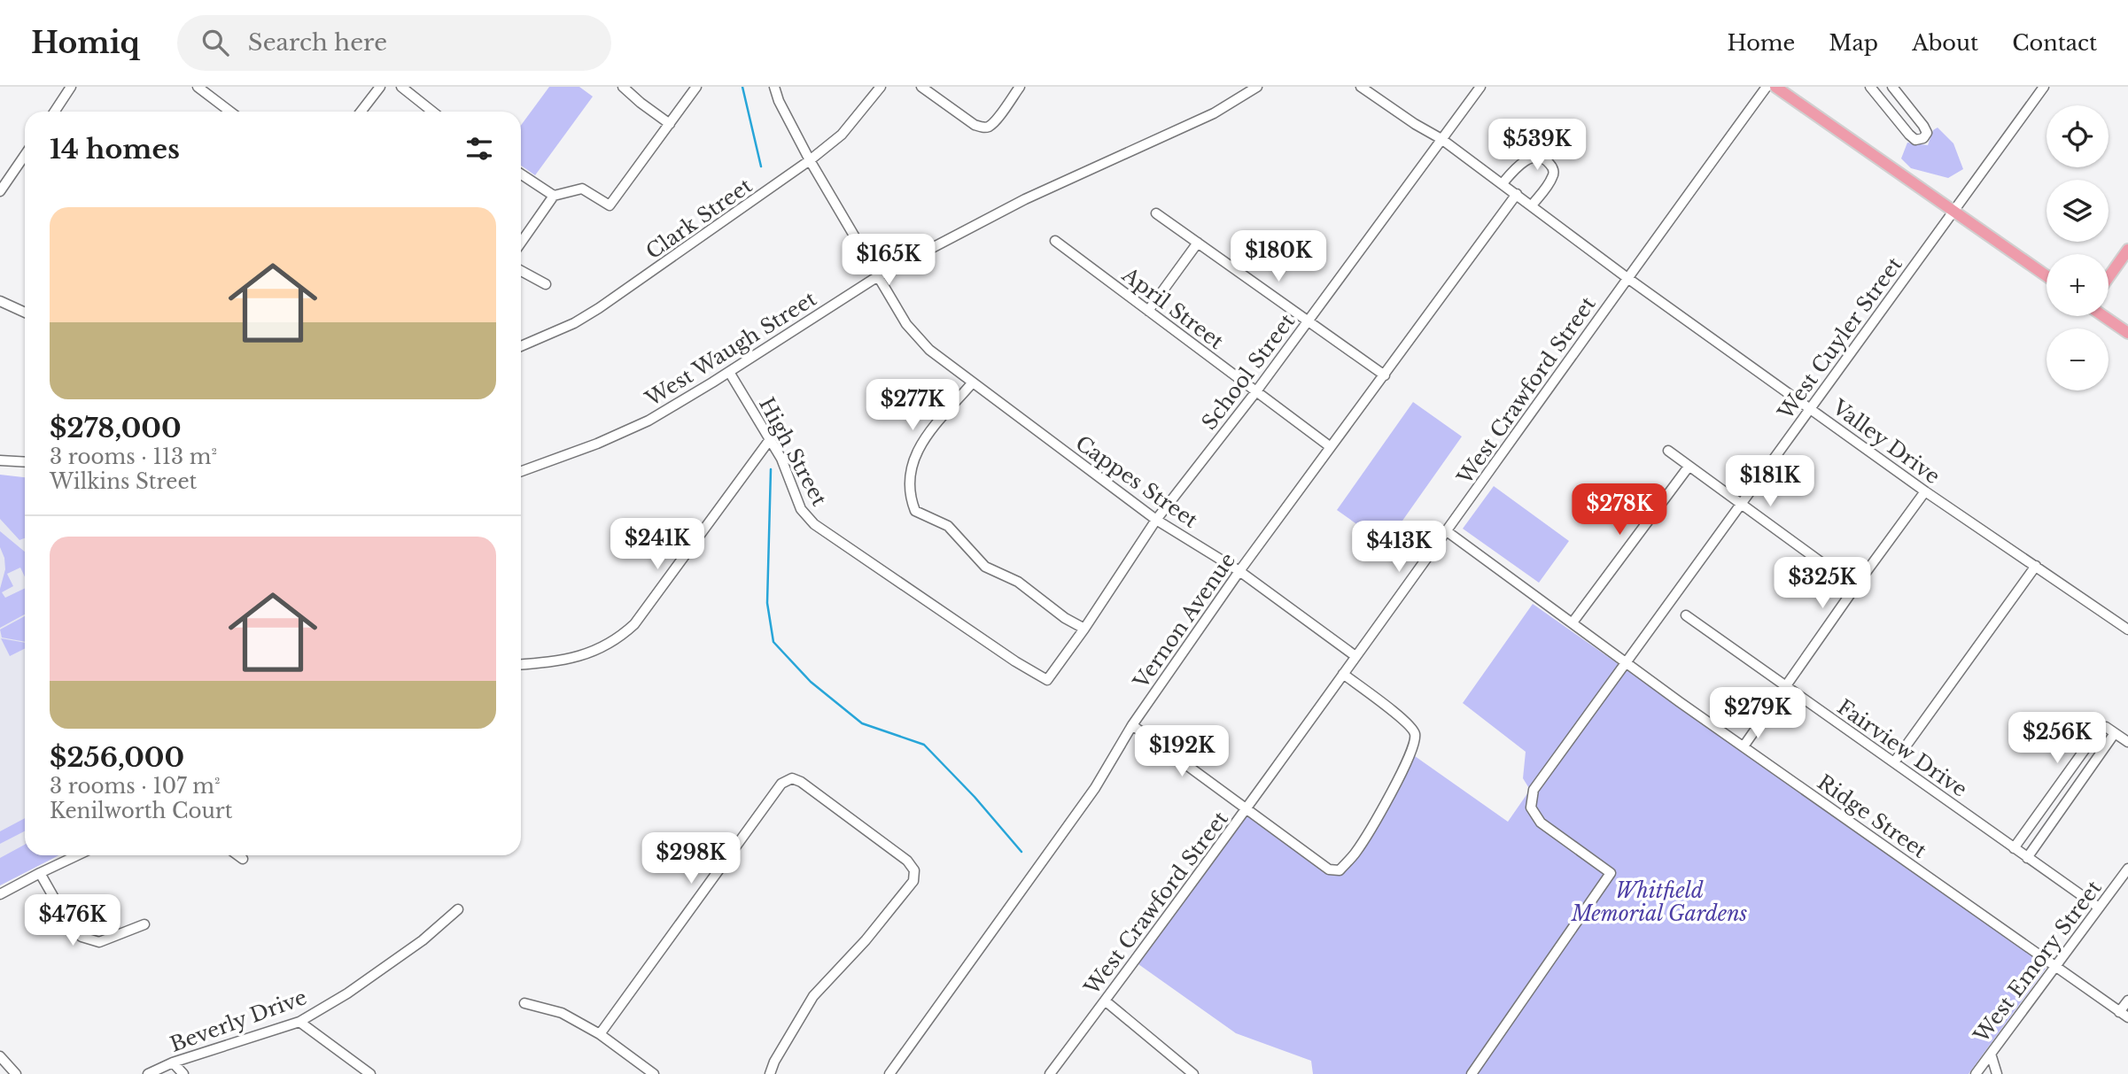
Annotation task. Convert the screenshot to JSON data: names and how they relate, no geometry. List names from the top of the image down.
{
  "streets": {
    "street": [
      "Clark Street",
      "April Street",
      "West Cuyler Street",
      "West Waugh Street",
      "School Street",
      "West Crawford Street",
      "Valley Drive",
      "High Street",
      "Cappes Street",
      "Vernon Avenue",
      "Fairview Drive",
      "Ridge Street",
      "West Emory Street",
      "Beverly Drive"
    ]
  },
  "crossings": [
    ["Clark Street", "Cappes Street"],
    ["April Street", "School Street"],
    ["April Street", "Vernon Avenue"],
    ["West Cuyler Street", "Valley Drive"],
    ["West Cuyler Street", "Ridge Street"],
    ["West Waugh Street", "High Street"],
    ["West Waugh Street", "Cappes Street"],
    ["School Street", "Valley Drive"],
    ["School Street", "High Street"],
    ["School Street", "Cappes Street"],
    ["West Crawford Street", "Valley Drive"],
    ["West Crawford Street", "Cappes Street"],
    ["West Crawford Street", "Ridge Street"],
    ["Valley Drive", "Vernon Avenue"],
    ["Cappes Street", "Vernon Avenue"],
    ["Fairview Drive", "West Emory Street"],
    ["Ridge Street", "West Emory Street"]
  ],
  "parks": ["Whitfield Memorial Gardens"],
  "page": {
    "header": "Homiq",
    "search": "Search here",
    "nav": [
      "Home",
      "Map",
      "About",
      "Contact"
    ],
    "map_buttons": ["+", "−"],
    "heading": "14 homes",
    "price": [
      "$539K",
      "$180K",
      "$165K",
      "$277K",
      "$181K",
      "$278K",
      "$241K",
      "$413K",
      "$325K",
      "$279K",
      "$256K",
      "$192K",
      "$298K",
      "$476K"
    ],
    "list": [
      {
        "name": "$278,000",
        "note": "3 rooms · 113 m² · Wilkins Street"
      },
      {
        "name": "$256,000",
        "note": "3 rooms · 107 m² · Kenilworth Court"
      }
    ]
  }
}
